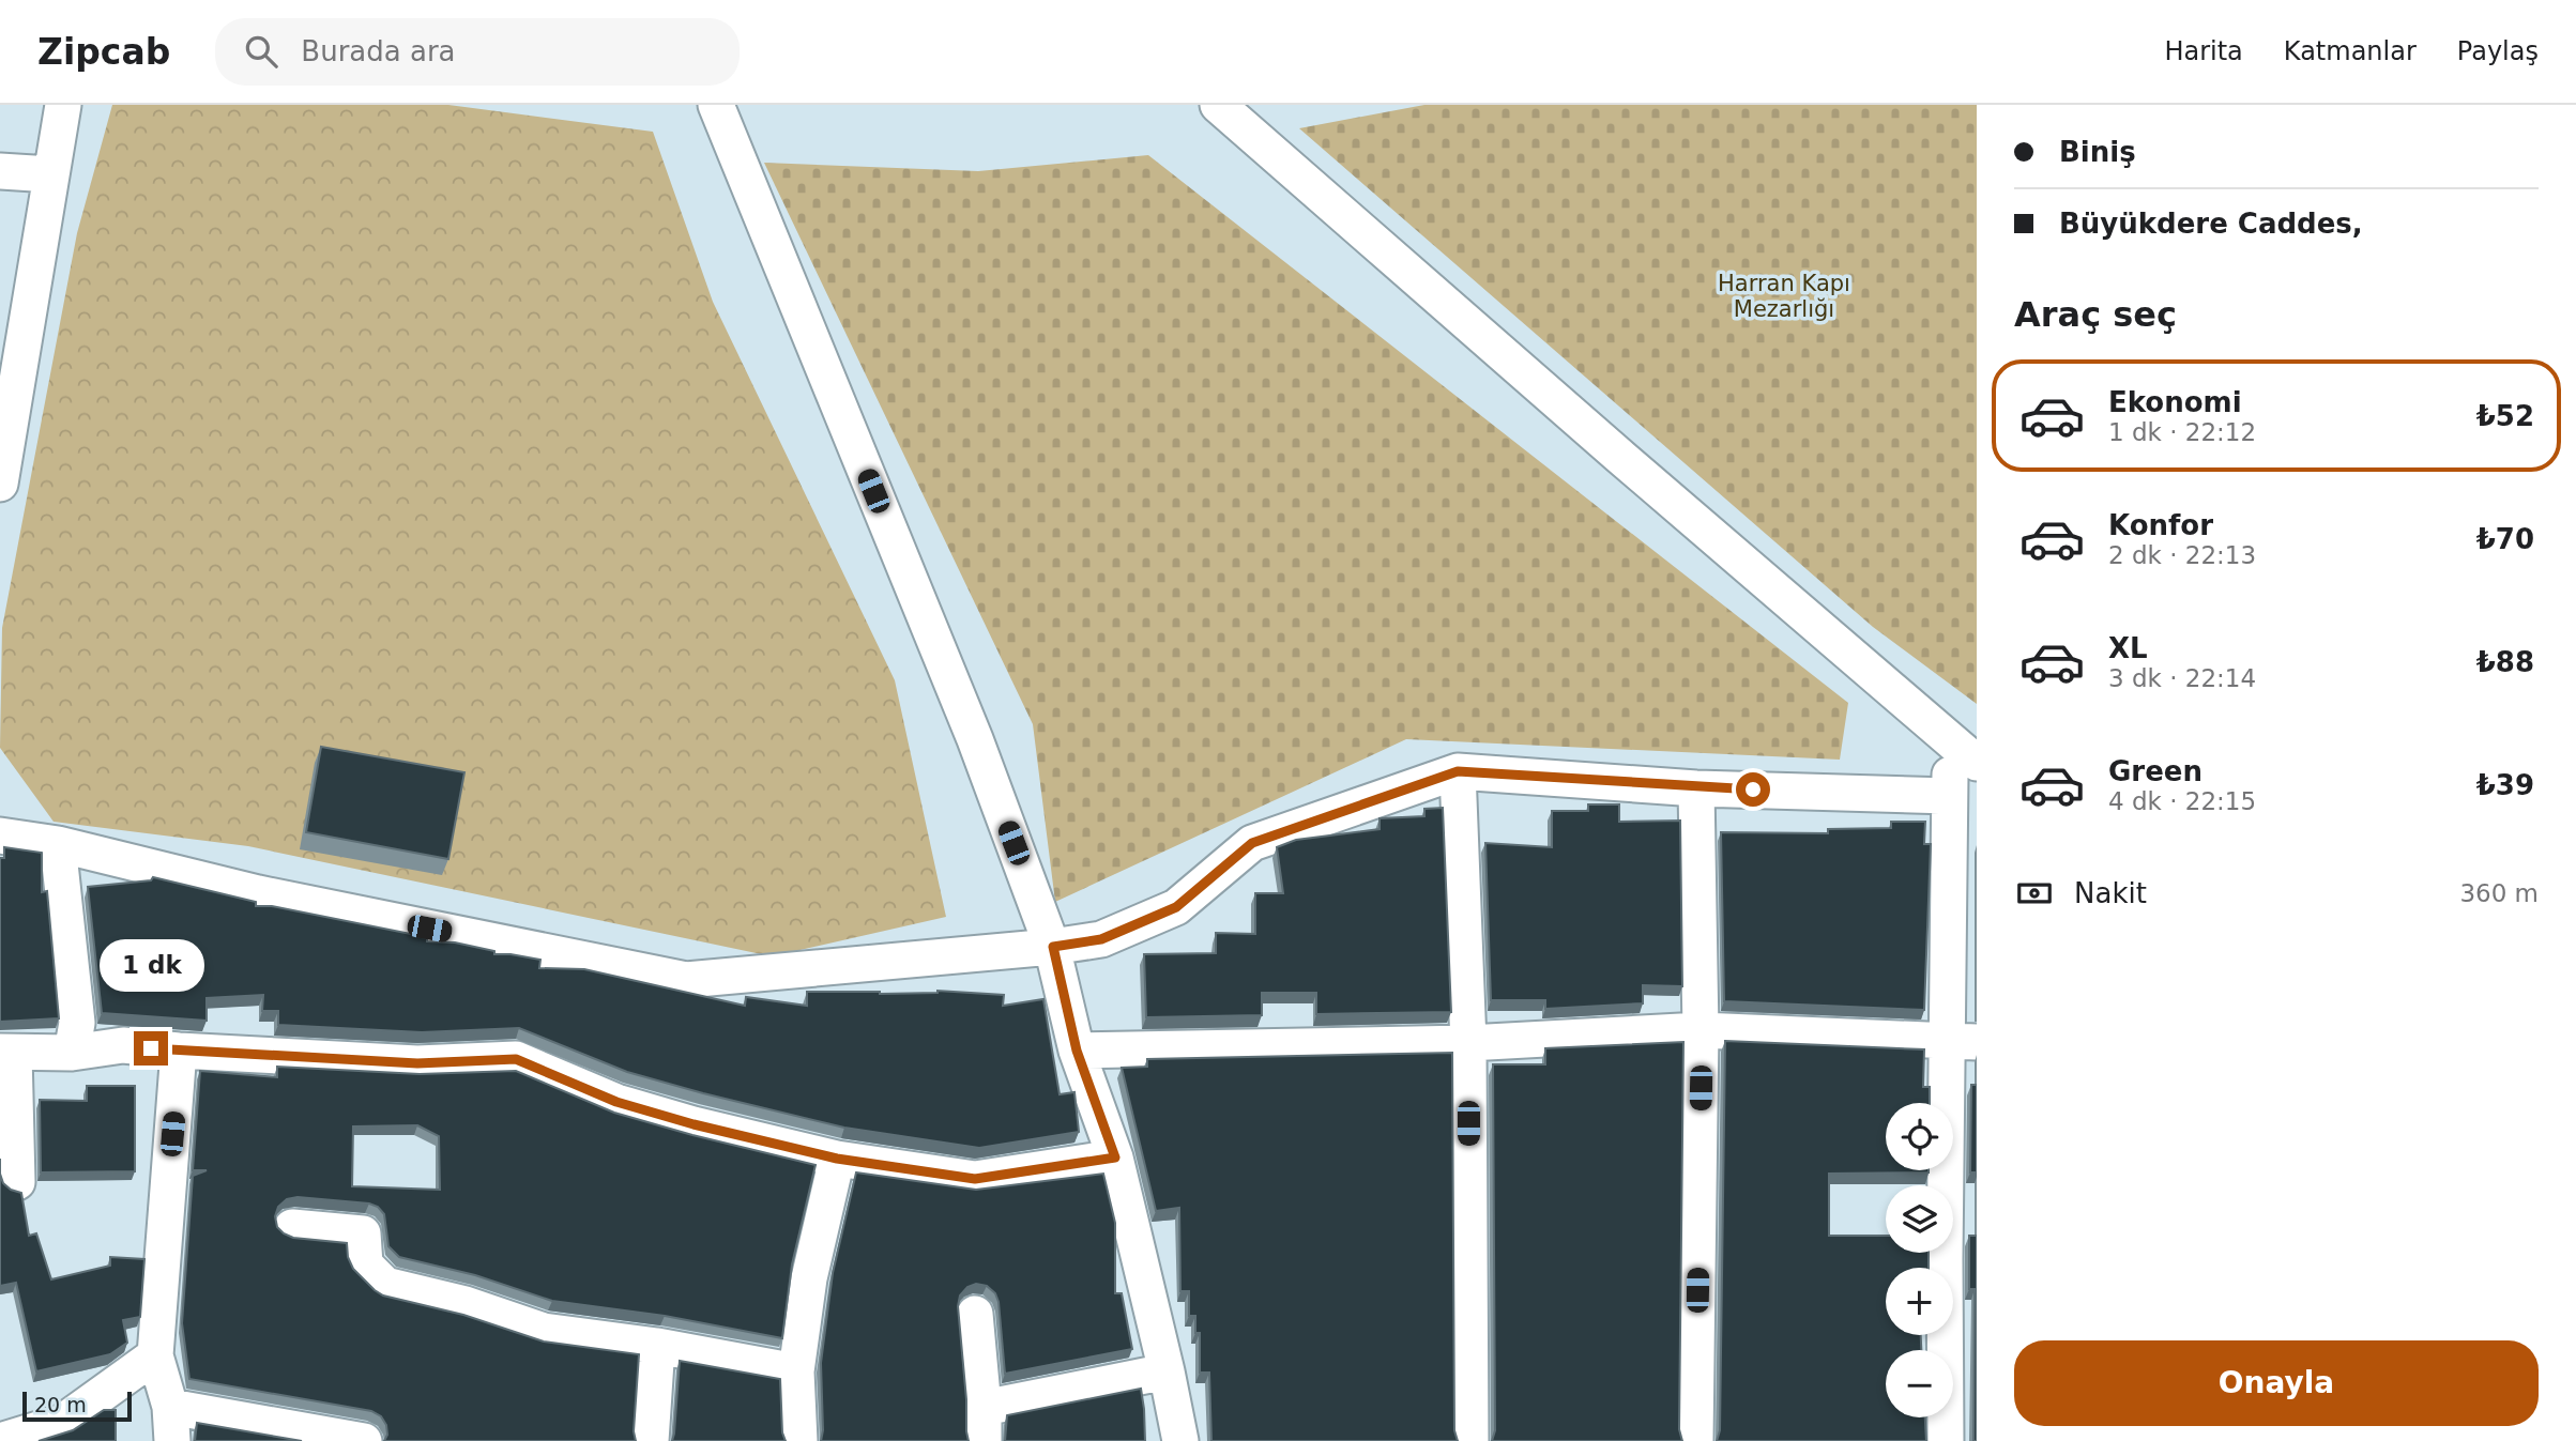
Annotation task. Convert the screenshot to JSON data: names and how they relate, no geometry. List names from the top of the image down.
{
  "parks": ["Harran Kapı Mezarlığı"],
  "scale_bar": "20 m",
  "page": {
    "header": "Zipcab",
    "search": "Burada ara",
    "nav": ["Harita", "Katmanlar", "Paylaş"],
    "banner": ["Biniş", "Büyükdere Caddes,"],
    "heading": "Araç seç",
    "list": [
      {
        "name": "Ekonomi",
        "note": "1 dk · 22:12",
        "value": "₺52"
      },
      {
        "name": "Konfor",
        "note": "2 dk · 22:13",
        "value": "₺70"
      },
      {
        "name": "XL",
        "note": "3 dk · 22:14",
        "value": "₺88"
      },
      {
        "name": "Green",
        "note": "4 dk · 22:15",
        "value": "₺39"
      }
    ],
    "pay": ["Nakit", "360 m"],
    "bubble": "1 dk",
    "map_buttons": ["+", "−"],
    "buttons": "Onayla",
    "scale": "20 m"
  }
}
